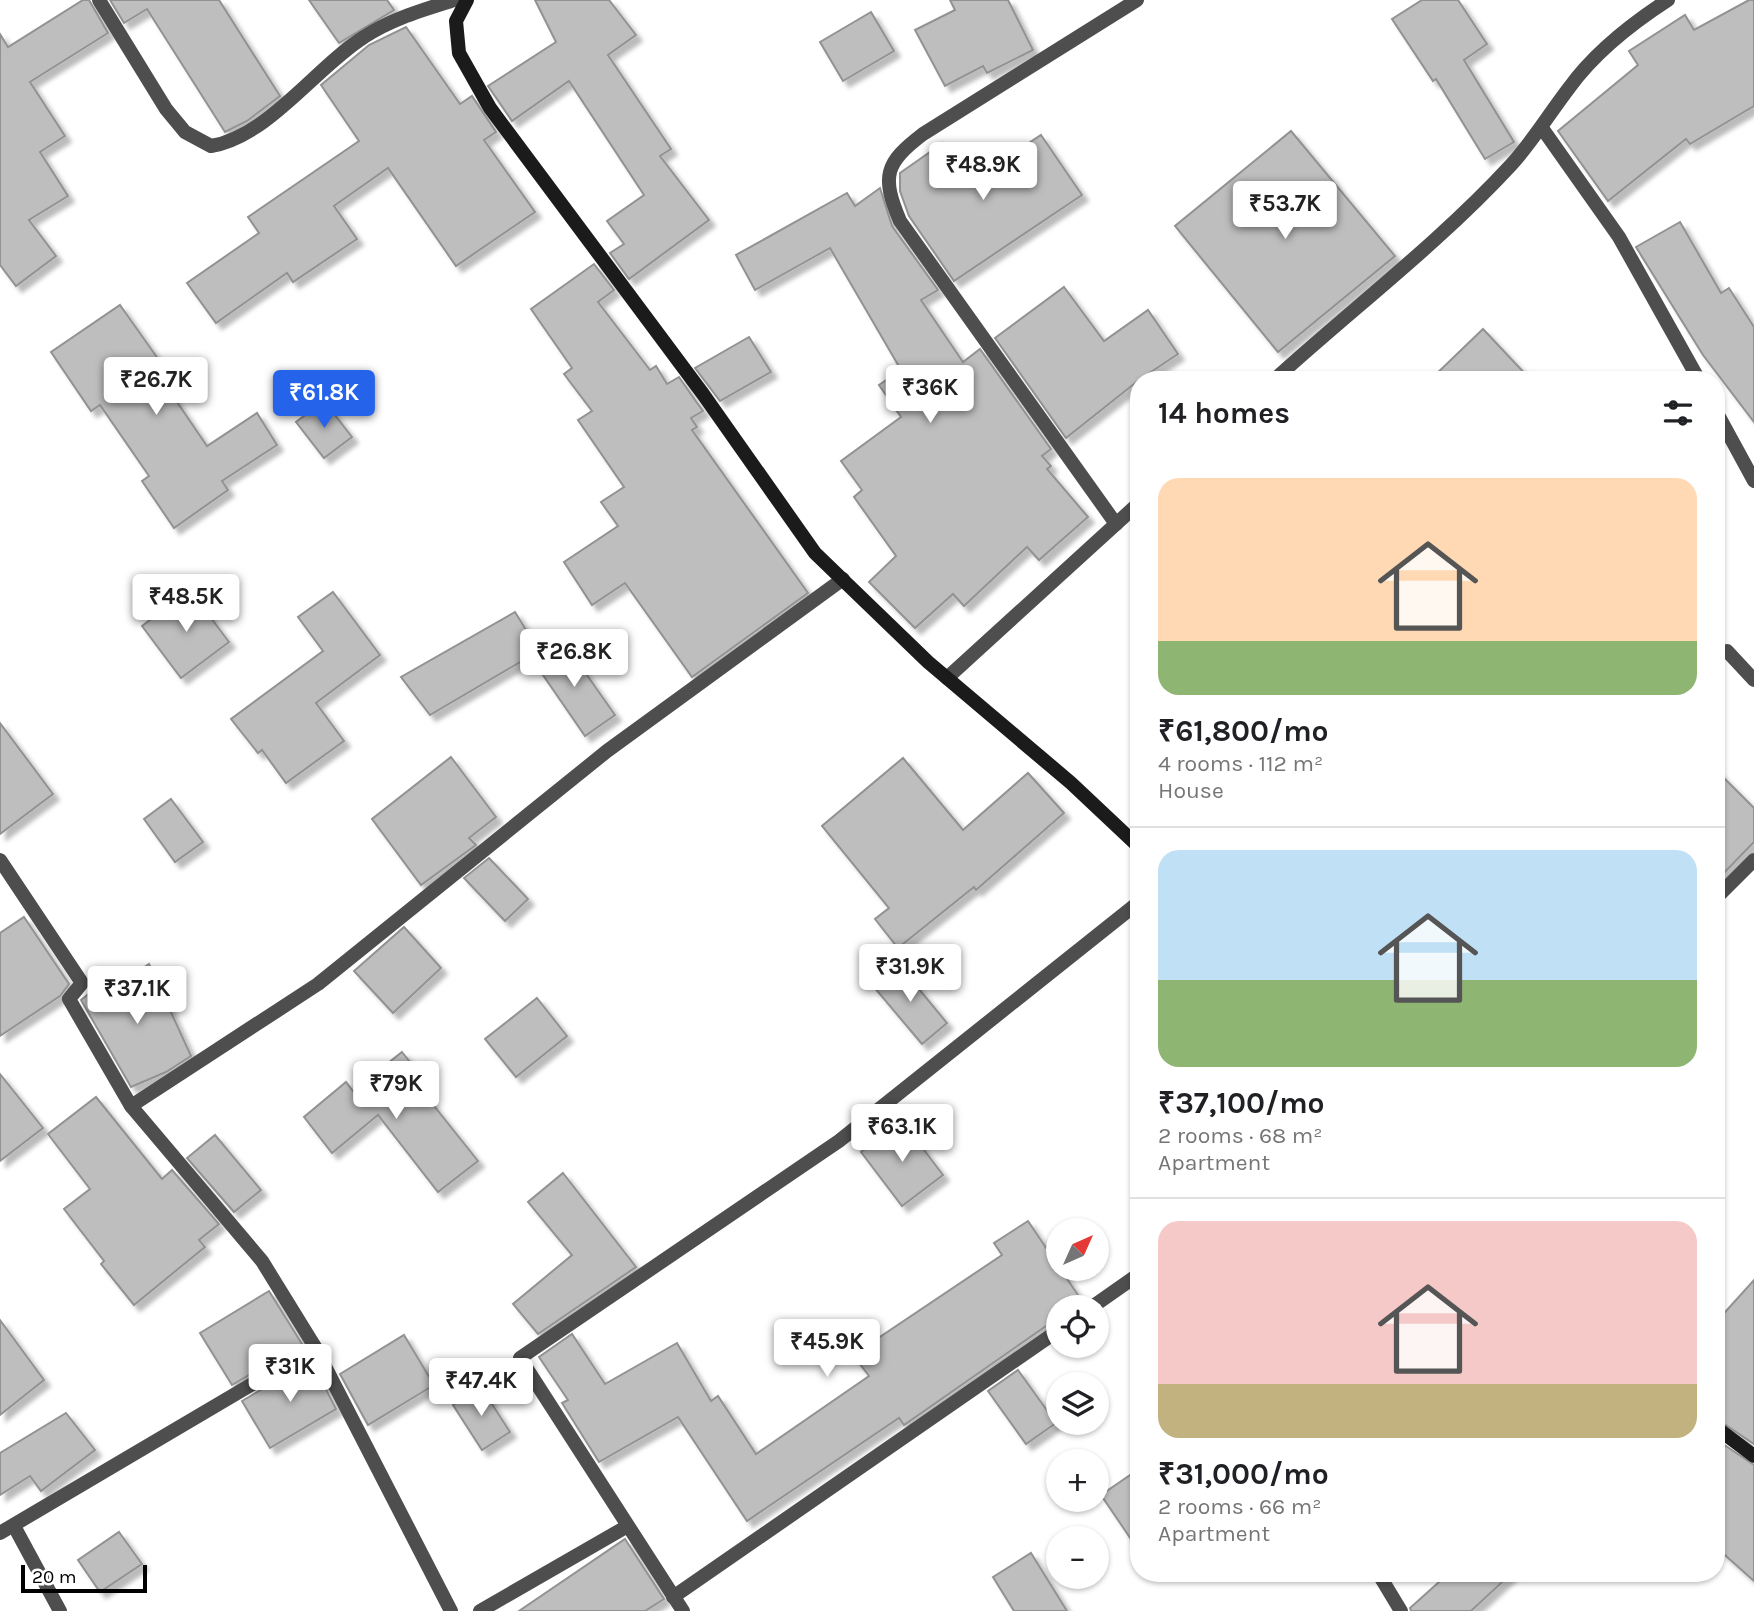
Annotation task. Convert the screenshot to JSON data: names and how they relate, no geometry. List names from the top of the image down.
{
  "scale_bar": "20 m",
  "north": "top right",
  "page": {
    "price": [
      "₹48.9K",
      "₹53.7K",
      "₹26.7K",
      "₹36K",
      "₹61.8K",
      "₹48.5K",
      "₹26.8K",
      "₹31.9K",
      "₹37.1K",
      "₹79K",
      "₹63.1K",
      "₹45.9K",
      "₹31K",
      "₹47.4K"
    ],
    "heading": "14 homes",
    "list": [
      {
        "name": "₹61,800/mo",
        "note": "4 rooms · 112 m² · House"
      },
      {
        "name": "₹37,100/mo",
        "note": "2 rooms · 68 m² · Apartment"
      },
      {
        "name": "₹31,000/mo",
        "note": "2 rooms · 66 m² · Apartment"
      }
    ],
    "map_buttons": ["+", "−"],
    "scale": "20 m"
  }
}
